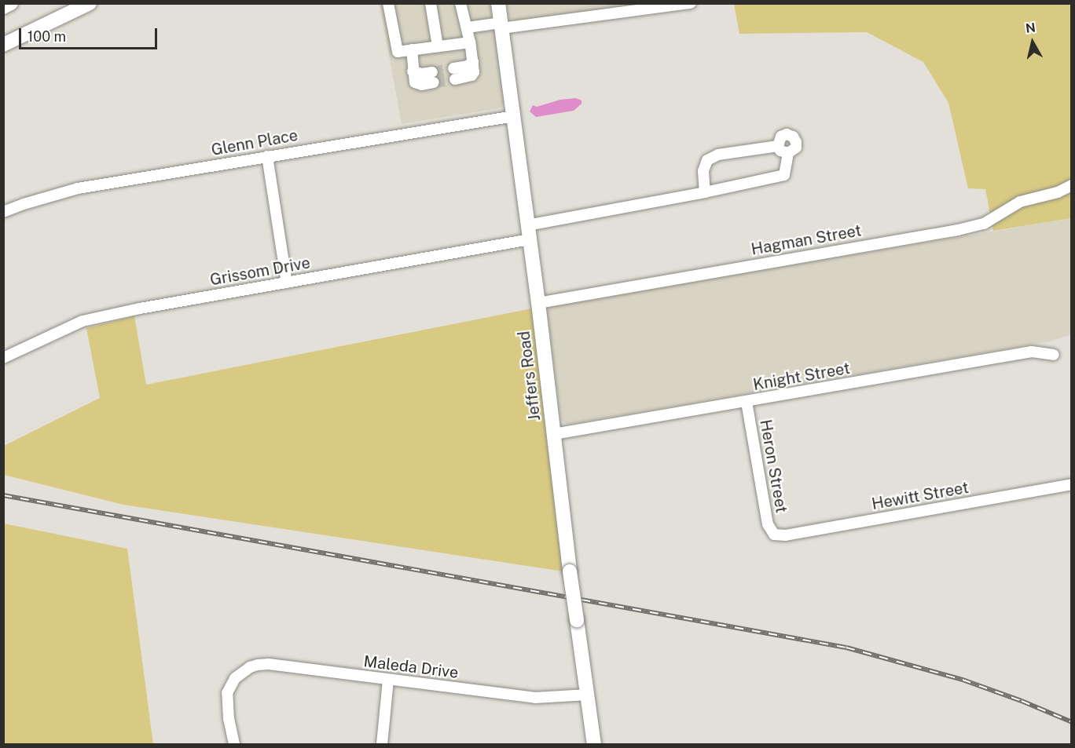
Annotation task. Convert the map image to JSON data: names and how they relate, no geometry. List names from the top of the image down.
{
  "streets": {
    "main road": ["Jeffers Road"],
    "street": [
      "Glenn Place",
      "Hagman Street",
      "Grissom Drive",
      "Knight Street",
      "Heron Street",
      "Hewitt Street",
      "Maleda Drive"
    ]
  },
  "crossings": [
    ["Glenn Place", "Jeffers Road"],
    ["Hagman Street", "Jeffers Road"],
    ["Grissom Drive", "Jeffers Road"],
    ["Jeffers Road", "Knight Street"],
    ["Jeffers Road", "Maleda Drive"],
    ["Knight Street", "Heron Street"],
    ["Heron Street", "Hewitt Street"]
  ],
  "scale_bar": "100 m",
  "north": "top"
}
